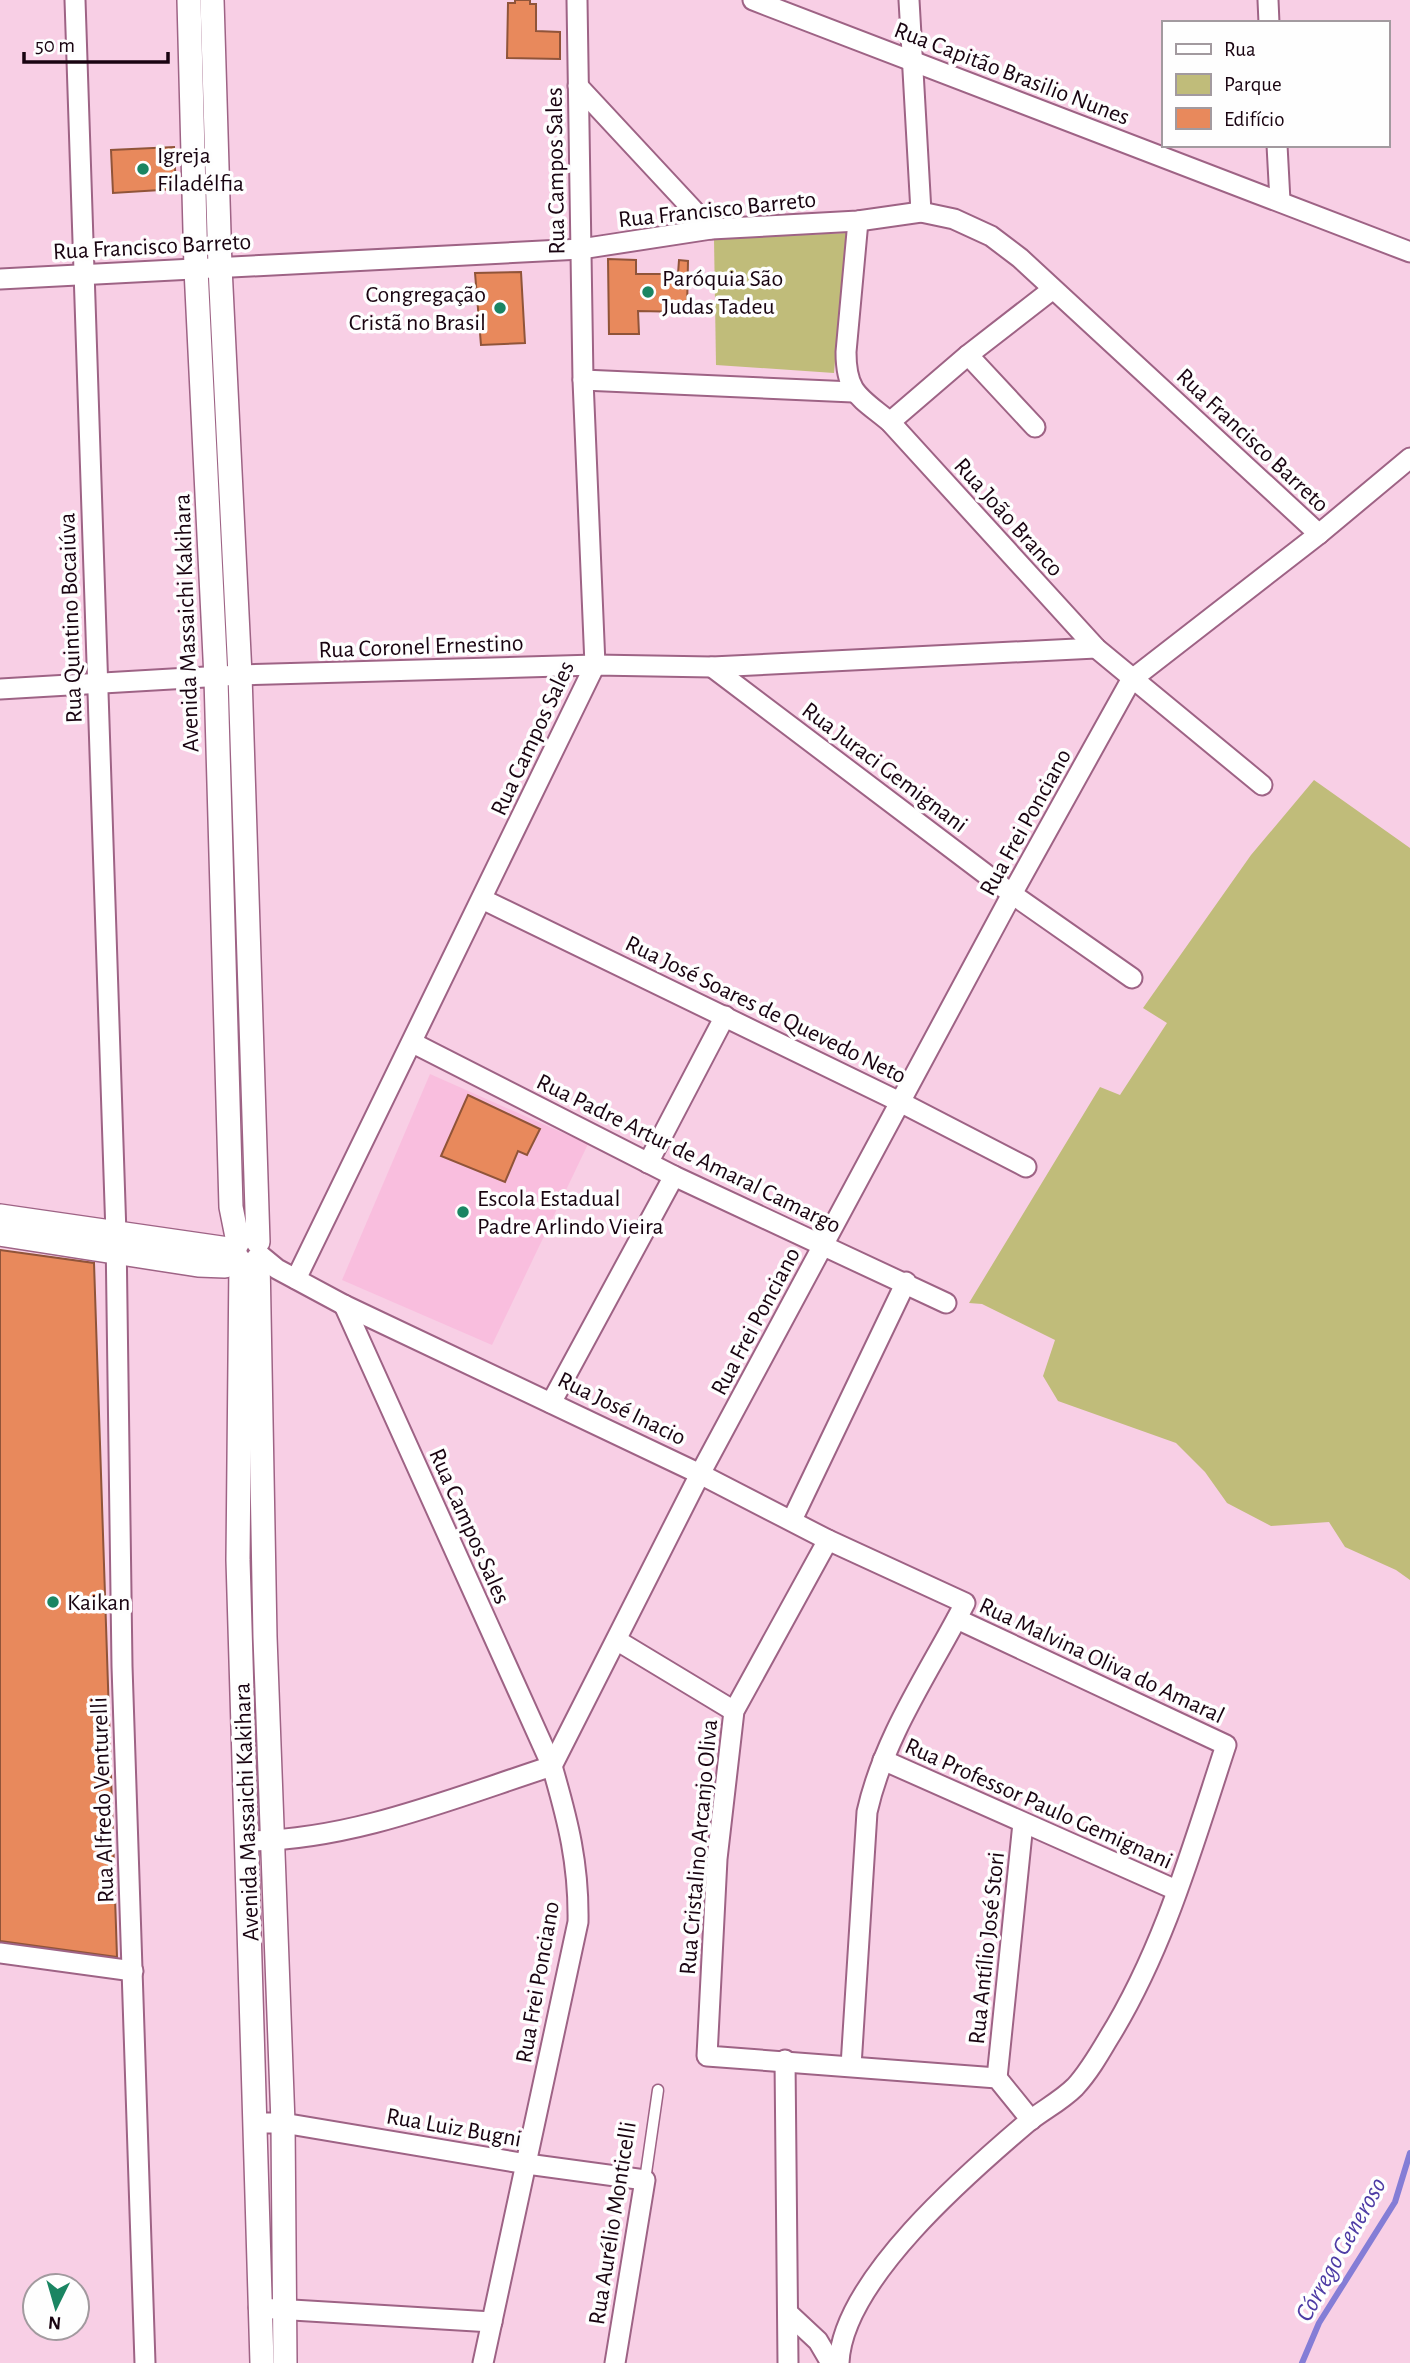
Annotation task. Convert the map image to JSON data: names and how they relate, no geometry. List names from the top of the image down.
{
  "streets": {
    "street": [
      "Rua Capitão Brasilio Nunes",
      "Rua Campos Sales",
      "Rua Francisco Barreto",
      "Rua João Branco",
      "Rua Quintino Bocaiúva",
      "Avenida Massaichi Kakihara",
      "Rua Coronel Ernestino",
      "Rua Juraci Gemignani",
      "Rua Frei Ponciano",
      "Rua José Soares de Quevedo Neto",
      "Rua Padre Artur de Amaral Camargo",
      "Rua José Inacio",
      "Rua Malvina Oliva do Amaral",
      "Rua Alfredo Venturelli",
      "Rua Professor Paulo Gemignani",
      "Rua Cristalino Arcanjo Oliva",
      "Rua Antílio José Stori",
      "Rua Luiz Bugni",
      "Rua Aurélio Monticelli"
    ]
  },
  "crossings": [
    ["Rua Campos Sales", "Rua Francisco Barreto"],
    ["Rua Campos Sales", "Rua Coronel Ernestino"],
    ["Rua Campos Sales", "Rua Frei Ponciano"],
    ["Rua Campos Sales", "Rua José Soares de Quevedo Neto"],
    ["Rua Campos Sales", "Rua Padre Artur de Amaral Camargo"],
    ["Rua Campos Sales", "Rua José Inacio"],
    ["Rua Francisco Barreto", "Rua Quintino Bocaiúva"],
    ["Rua Francisco Barreto", "Avenida Massaichi Kakihara"],
    ["Rua Francisco Barreto", "Rua Frei Ponciano"],
    ["Rua João Branco", "Rua Coronel Ernestino"],
    ["Rua João Branco", "Rua Frei Ponciano"],
    ["Rua Quintino Bocaiúva", "Rua Coronel Ernestino"],
    ["Rua Quintino Bocaiúva", "Rua José Inacio"],
    ["Rua Quintino Bocaiúva", "Rua Alfredo Venturelli"],
    ["Avenida Massaichi Kakihara", "Rua Coronel Ernestino"],
    ["Avenida Massaichi Kakihara", "Rua José Inacio"],
    ["Avenida Massaichi Kakihara", "Rua Luiz Bugni"],
    ["Rua Coronel Ernestino", "Rua Juraci Gemignani"],
    ["Rua Juraci Gemignani", "Rua Frei Ponciano"],
    ["Rua Frei Ponciano", "Rua José Soares de Quevedo Neto"],
    ["Rua Frei Ponciano", "Rua Padre Artur de Amaral Camargo"],
    ["Rua Frei Ponciano", "Rua José Inacio"],
    ["Rua Frei Ponciano", "Rua Luiz Bugni"],
    ["Rua José Inacio", "Rua Malvina Oliva do Amaral"],
    ["Rua José Inacio", "Rua Alfredo Venturelli"],
    ["Rua José Inacio", "Rua Cristalino Arcanjo Oliva"],
    ["Rua Malvina Oliva do Amaral", "Rua Professor Paulo Gemignani"],
    ["Rua Professor Paulo Gemignani", "Rua Antílio José Stori"],
    ["Rua Luiz Bugni", "Rua Aurélio Monticelli"]
  ],
  "water": ["Córrego Generoso"],
  "places": [
    "Igreja Filadélfia",
    "Paróquia São Judas Tadeu",
    "Congregação Cristã no Brasil",
    "Escola Estadual Padre Arlindo Vieira",
    "Kaikan"
  ],
  "legend": ["Rua", "Parque", "Edifício"],
  "scale_bar": "50 m",
  "north": "bottom"
}
